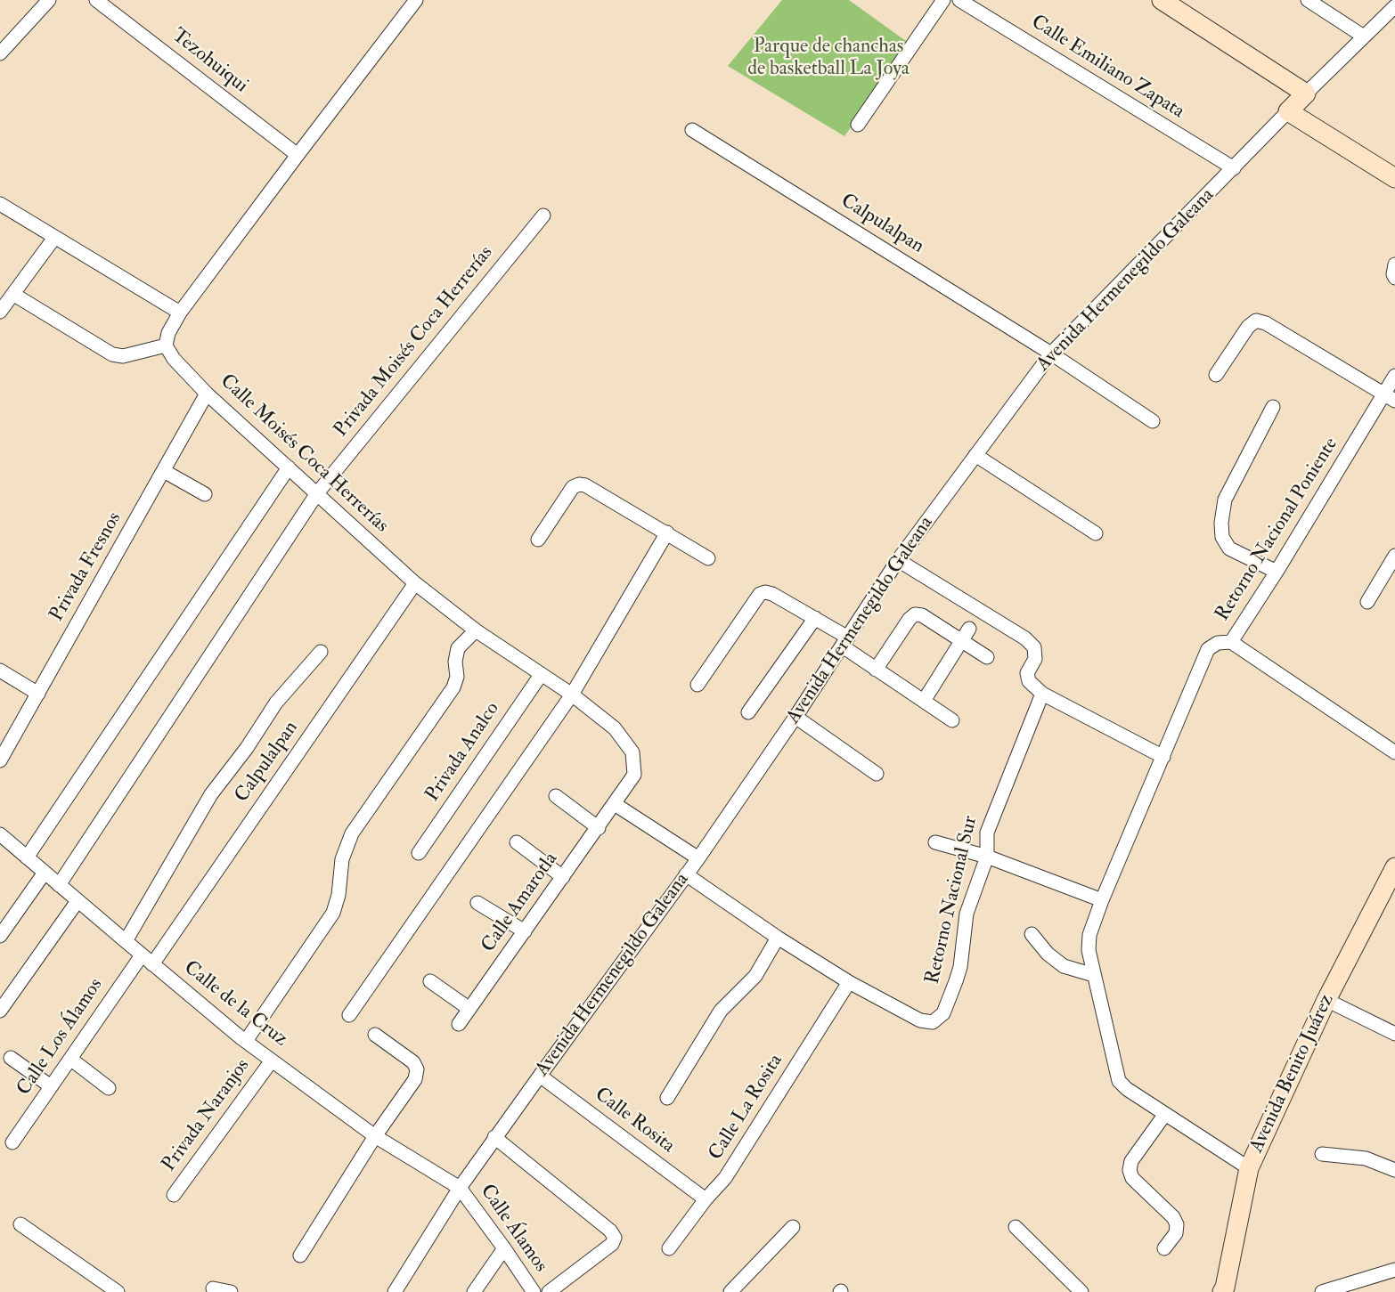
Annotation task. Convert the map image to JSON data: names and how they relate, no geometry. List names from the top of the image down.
{
  "streets": {
    "main road": ["Avenida Hermenegildo Galeana", "Avenida Benito Juárez"],
    "street": [
      "Tezohuiqui",
      "Calle Emiliano Zapata",
      "Calpulalpan",
      "Privada Moisés Coca Herrerías",
      "Calle Moisés Coca Herrerías",
      "Retorno Nacional Poniente",
      "Privada Fresnos",
      "Privada Analco",
      "Retorno Nacional Sur",
      "Calle Amarotla",
      "Calle de la Cruz",
      "Calle Los Álamos",
      "Calle La Rosita",
      "Privada Naranjos",
      "Calle Rosita",
      "Calle Álamos"
    ]
  },
  "crossings": [
    ["Calle Emiliano Zapata", "Avenida Hermenegildo Galeana"],
    ["Calpulalpan", "Avenida Hermenegildo Galeana"],
    ["Calpulalpan", "Calle Moisés Coca Herrerías"],
    ["Calpulalpan", "Calle de la Cruz"],
    ["Calpulalpan", "Calle Los Álamos"],
    ["Avenida Hermenegildo Galeana", "Retorno Nacional Sur"],
    ["Avenida Hermenegildo Galeana", "Calle de la Cruz"],
    ["Avenida Hermenegildo Galeana", "Calle Rosita"],
    ["Avenida Hermenegildo Galeana", "Calle Álamos"],
    ["Privada Moisés Coca Herrerías", "Calle Moisés Coca Herrerías"],
    ["Privada Moisés Coca Herrerías", "Calle de la Cruz"],
    ["Calle Moisés Coca Herrerías", "Privada Fresnos"],
    ["Calle Moisés Coca Herrerías", "Privada Analco"],
    ["Calle Moisés Coca Herrerías", "Calle Amarotla"],
    ["Retorno Nacional Poniente", "Avenida Benito Juárez"],
    ["Retorno Nacional Sur", "Calle La Rosita"],
    ["Calle de la Cruz", "Calle Los Álamos"],
    ["Calle de la Cruz", "Privada Naranjos"],
    ["Calle de la Cruz", "Calle Álamos"],
    ["Calle La Rosita", "Calle Rosita"]
  ],
  "parks": ["Parque de chanchas de basketball La Joya"]
}
